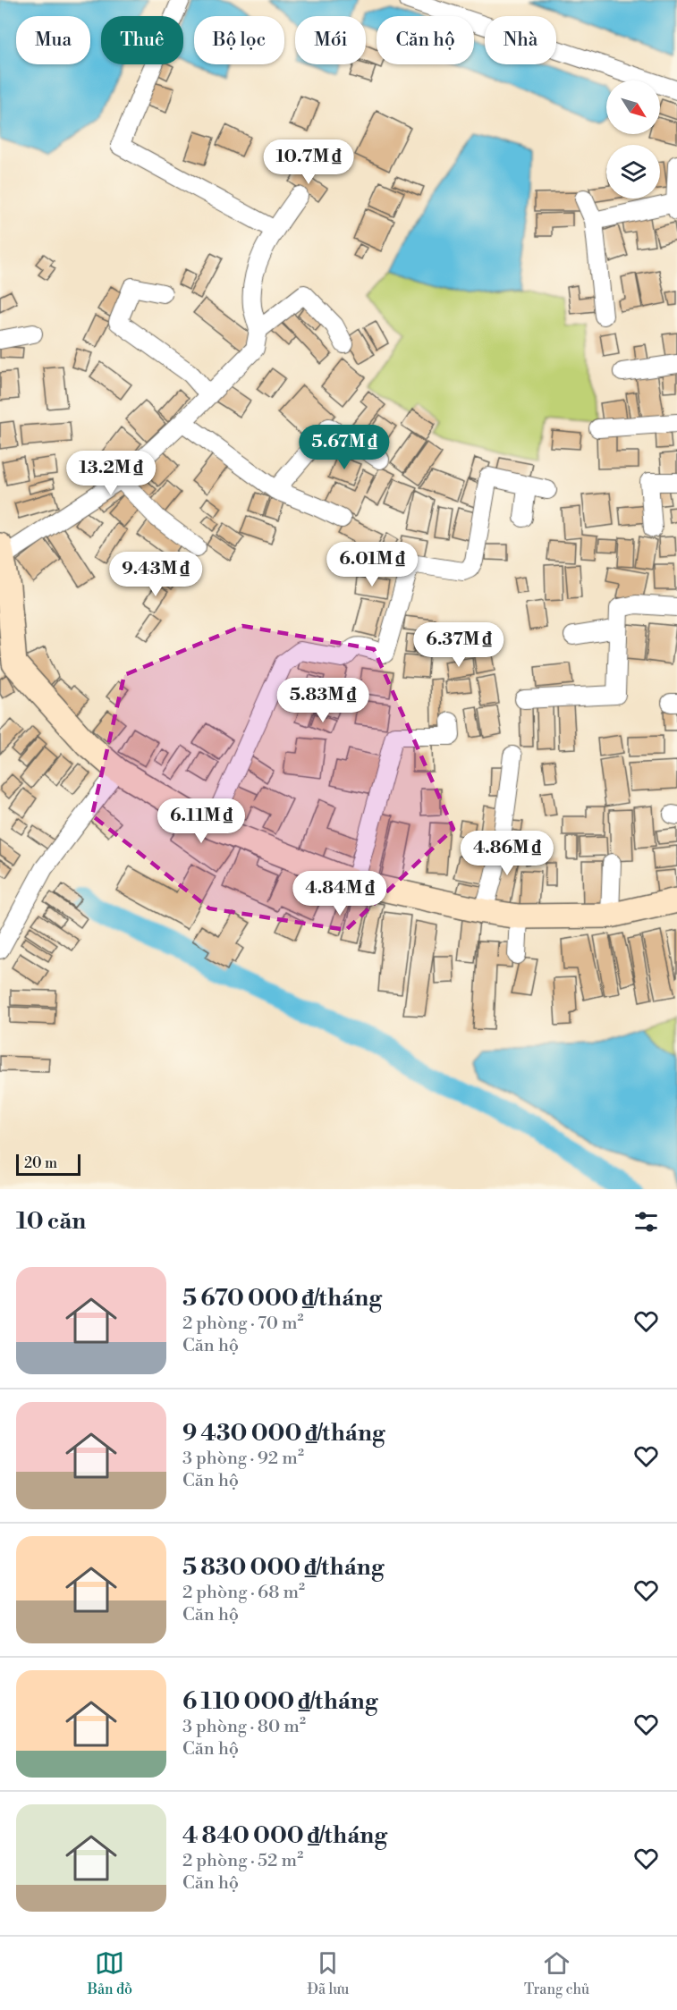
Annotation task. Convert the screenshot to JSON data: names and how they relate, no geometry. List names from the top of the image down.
{
  "scale_bar": "20 m",
  "north": "bottom right",
  "page": {
    "chip": [
      "Mua",
      "Thuê",
      "Bộ lọc",
      "Mới",
      "Căn hộ",
      "Nhà"
    ],
    "price": [
      "10.7M ₫",
      "5.67M ₫",
      "13.2M ₫",
      "6.01M ₫",
      "9.43M ₫",
      "6.37M ₫",
      "5.83M ₫",
      "6.11M ₫",
      "4.86M ₫",
      "4.84M ₫"
    ],
    "scale": "20 m",
    "heading": "10 căn",
    "list": [
      {
        "name": "5 670 000 ₫/tháng",
        "note": "2 phòng · 70 m² · Căn hộ"
      },
      {
        "name": "9 430 000 ₫/tháng",
        "note": "3 phòng · 92 m² · Căn hộ"
      },
      {
        "name": "5 830 000 ₫/tháng",
        "note": "2 phòng · 68 m² · Căn hộ"
      },
      {
        "name": "6 110 000 ₫/tháng",
        "note": "3 phòng · 80 m² · Căn hộ"
      },
      {
        "name": "4 840 000 ₫/tháng",
        "note": "2 phòng · 52 m² · Căn hộ"
      }
    ],
    "tabs": ["Bản đồ", "Đã lưu", "Trang chủ"]
  }
}
